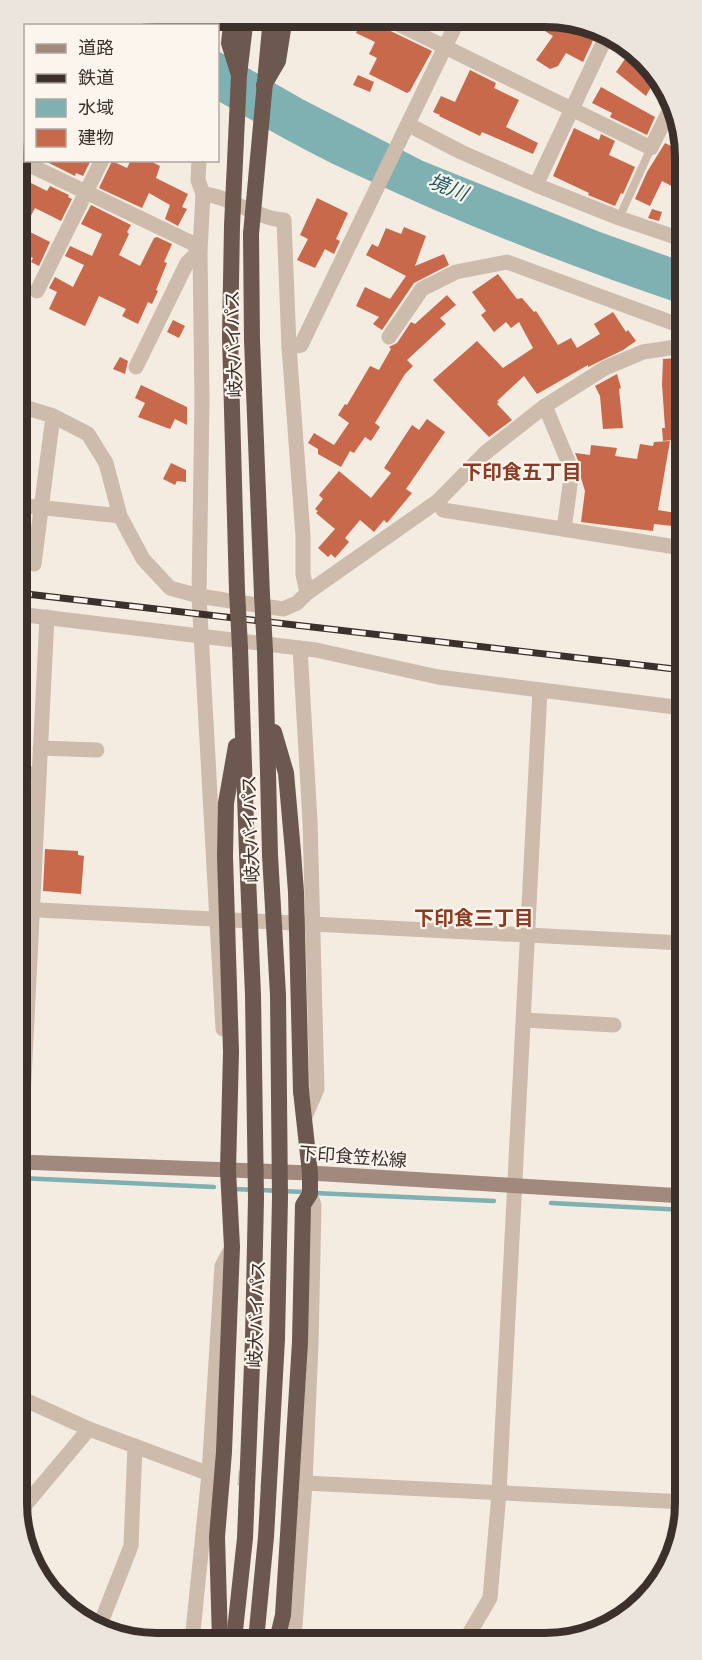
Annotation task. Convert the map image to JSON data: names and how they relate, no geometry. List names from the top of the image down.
{
  "streets": {
    "highway": ["岐大バイパス"],
    "main road": ["下印食笠松線"]
  },
  "districts": ["下印食五丁目", "下印食三丁目"],
  "water": ["境川"],
  "legend": [
    "道路",
    "鉄道",
    "水域",
    "建物"
  ]
}
